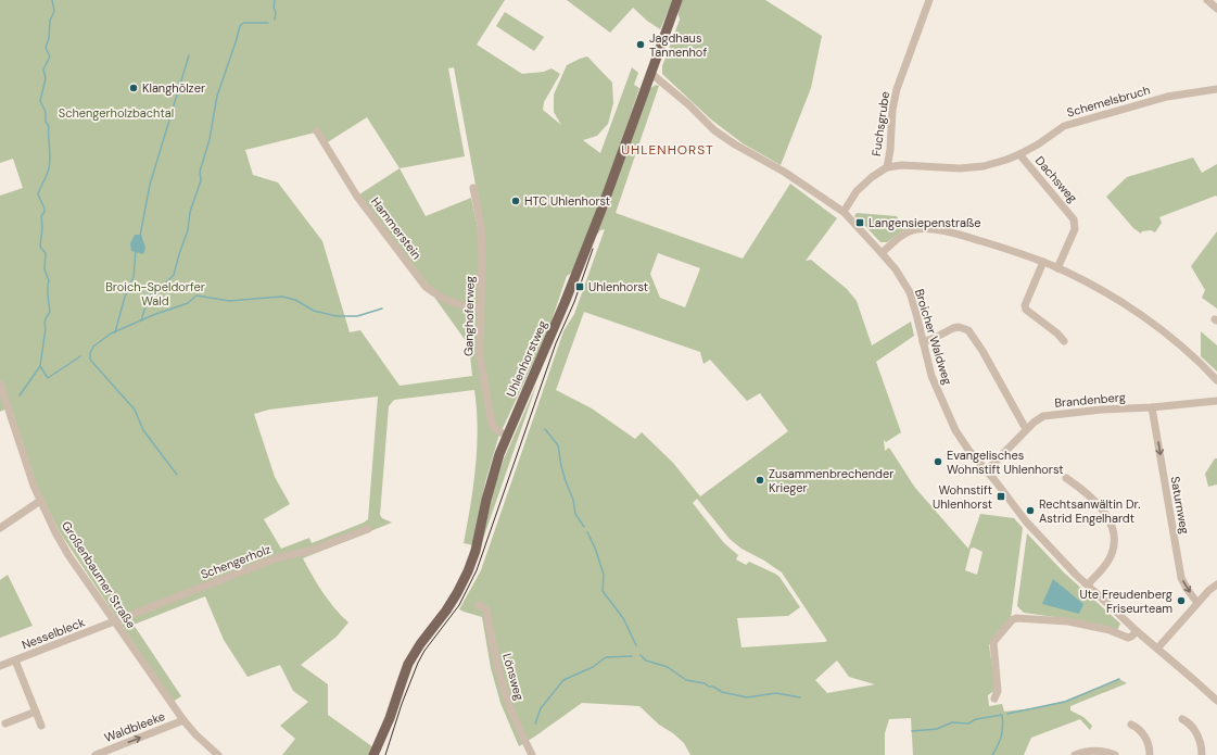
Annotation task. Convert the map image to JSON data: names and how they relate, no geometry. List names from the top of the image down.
{
  "streets": {
    "main road": ["Uhlenhorstweg"],
    "street": [
      "Schemelsbruch",
      "Fuchsgrube",
      "Dachsweg",
      "Hammerstein",
      "Ganghoferweg",
      "Broicher Waldweg",
      "Brandenberg",
      "Saturnweg",
      "Schengerholz",
      "Großenbaumer Straße",
      "Nesselbleck",
      "Lönsweg",
      "Waldbleeke"
    ]
  },
  "crossings": [
    ["Schemelsbruch", "Fuchsgrube"],
    ["Schemelsbruch", "Dachsweg"],
    ["Fuchsgrube", "Broicher Waldweg"],
    ["Hammerstein", "Ganghoferweg"],
    ["Ganghoferweg", "Uhlenhorstweg"],
    ["Broicher Waldweg", "Uhlenhorstweg"],
    ["Broicher Waldweg", "Brandenberg"],
    ["Brandenberg", "Saturnweg"],
    ["Schengerholz", "Großenbaumer Straße"],
    ["Schengerholz", "Nesselbleck"],
    ["Großenbaumer Straße", "Nesselbleck"],
    ["Großenbaumer Straße", "Waldbleeke"]
  ],
  "one_way": ["Saturnweg", "Waldbleeke"],
  "districts": ["UHLENHORST"],
  "parks": ["Schengerholzbachtal", "Broich-Speldorfer Wald"],
  "places": {
    "other": [
      "Jagdhaus Tannenhof",
      "Klanghölzer",
      "HTC Uhlenhorst",
      "Evangelisches Wohnstift Uhlenhorst",
      "Zusammenbrechender Krieger",
      "Rechtsanwältin Dr. Astrid Engelhardt",
      "Ute Freudenberg Friseurteam"
    ],
    "transit": ["Langensiepenstraße", "Uhlenhorst", "Wohnstift Uhlenhorst"]
  }
}
